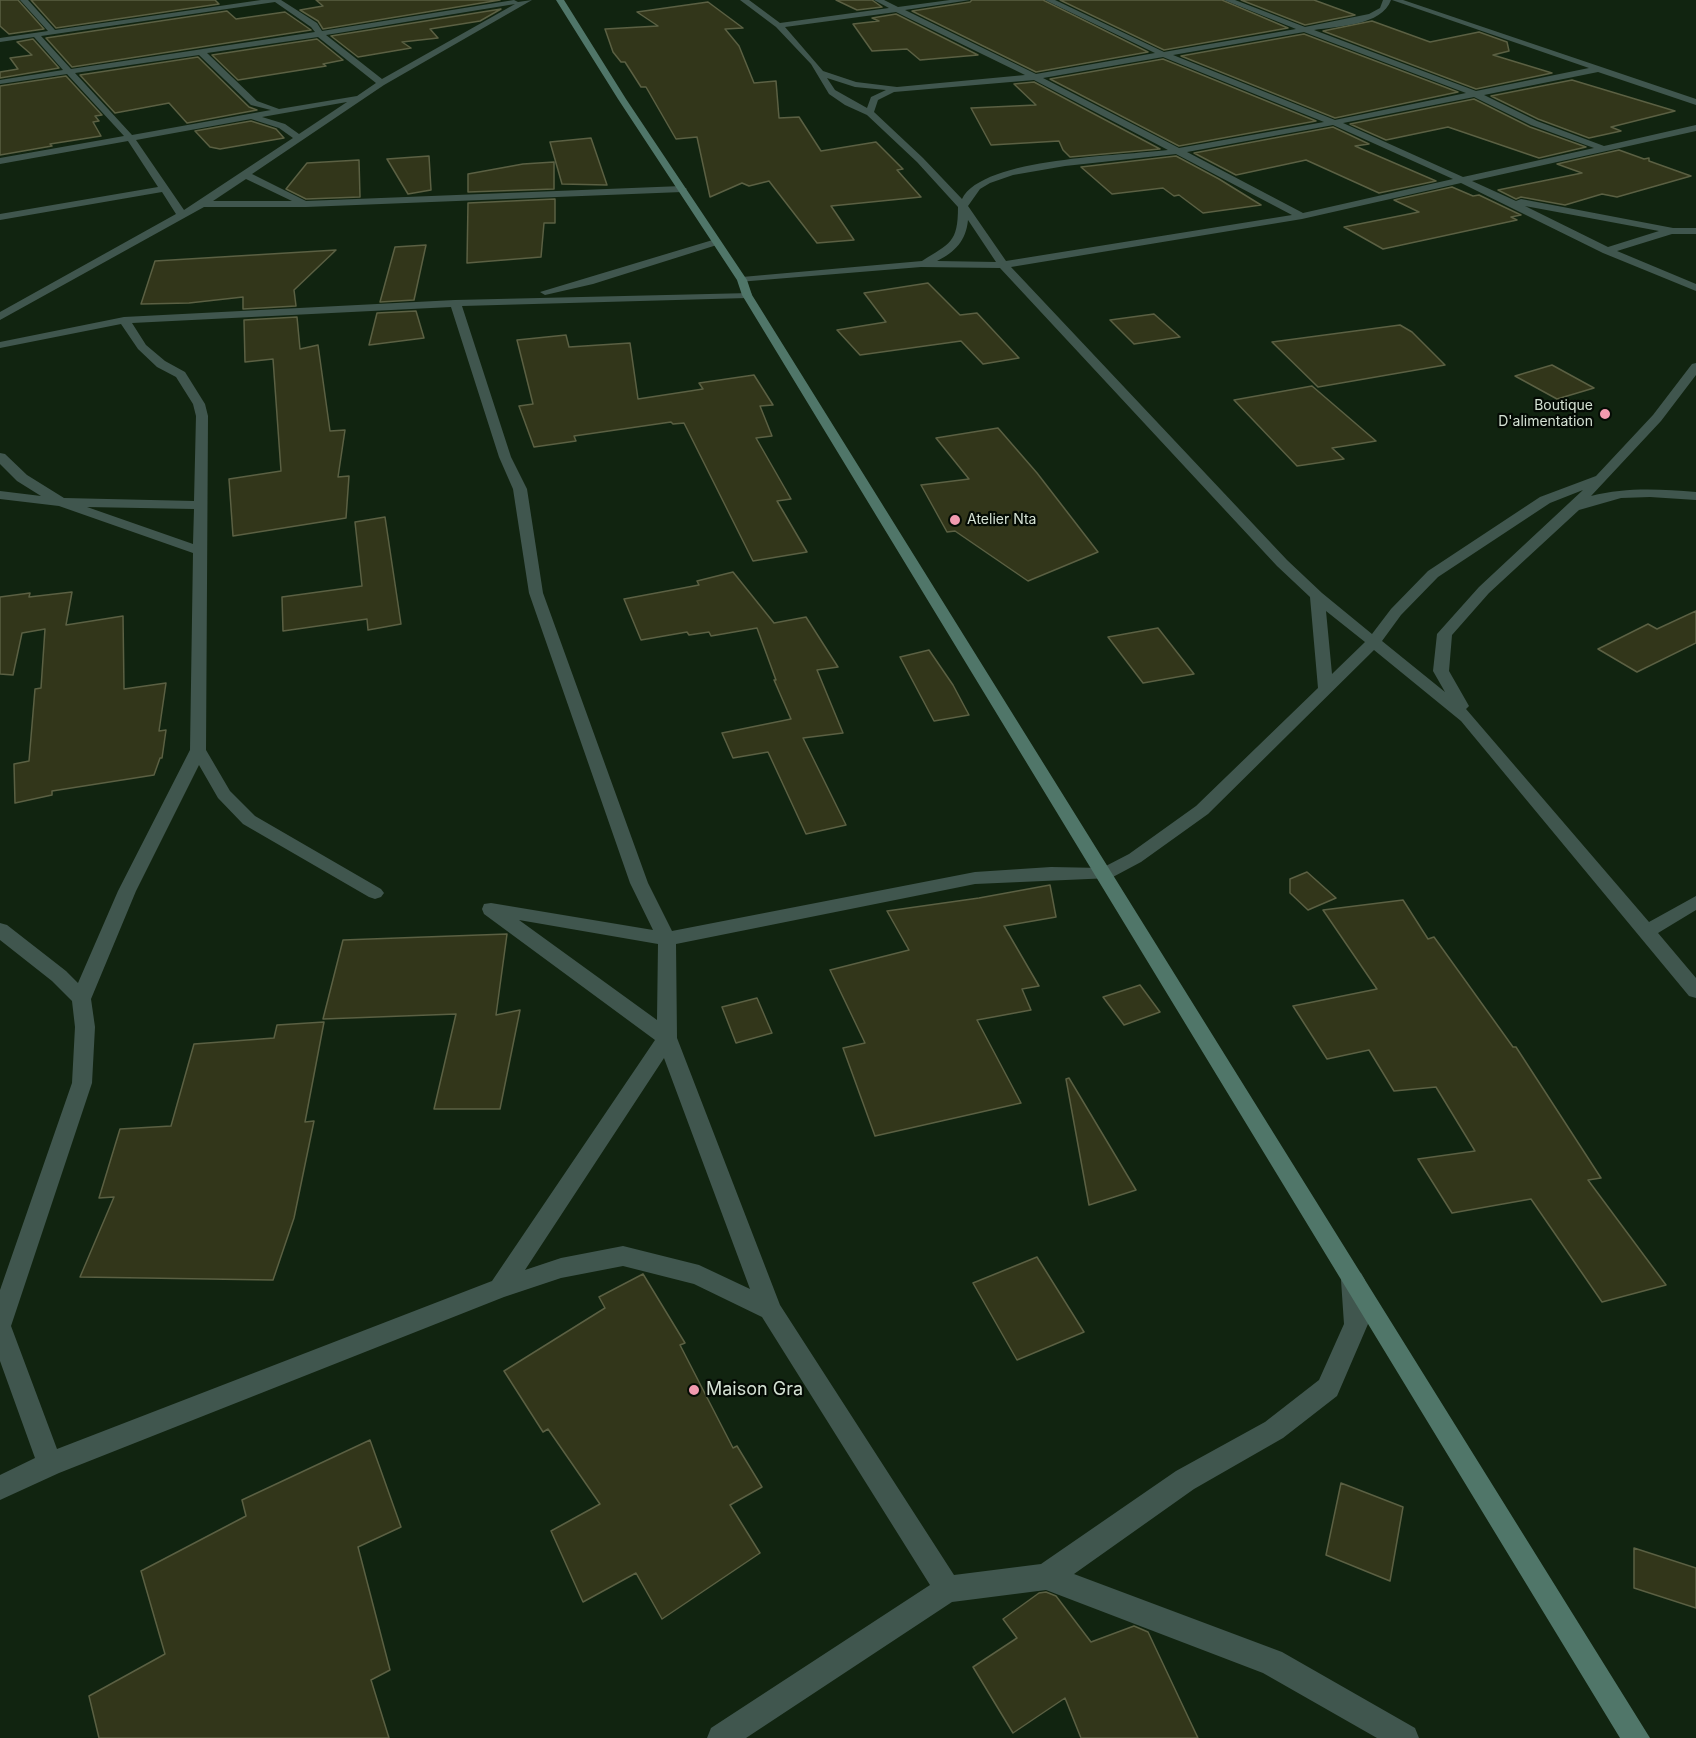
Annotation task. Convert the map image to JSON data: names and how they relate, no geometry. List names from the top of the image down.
{
  "places": ["Boutique D'alimentation", "Atelier Nta", "Maison Gra"]
}
